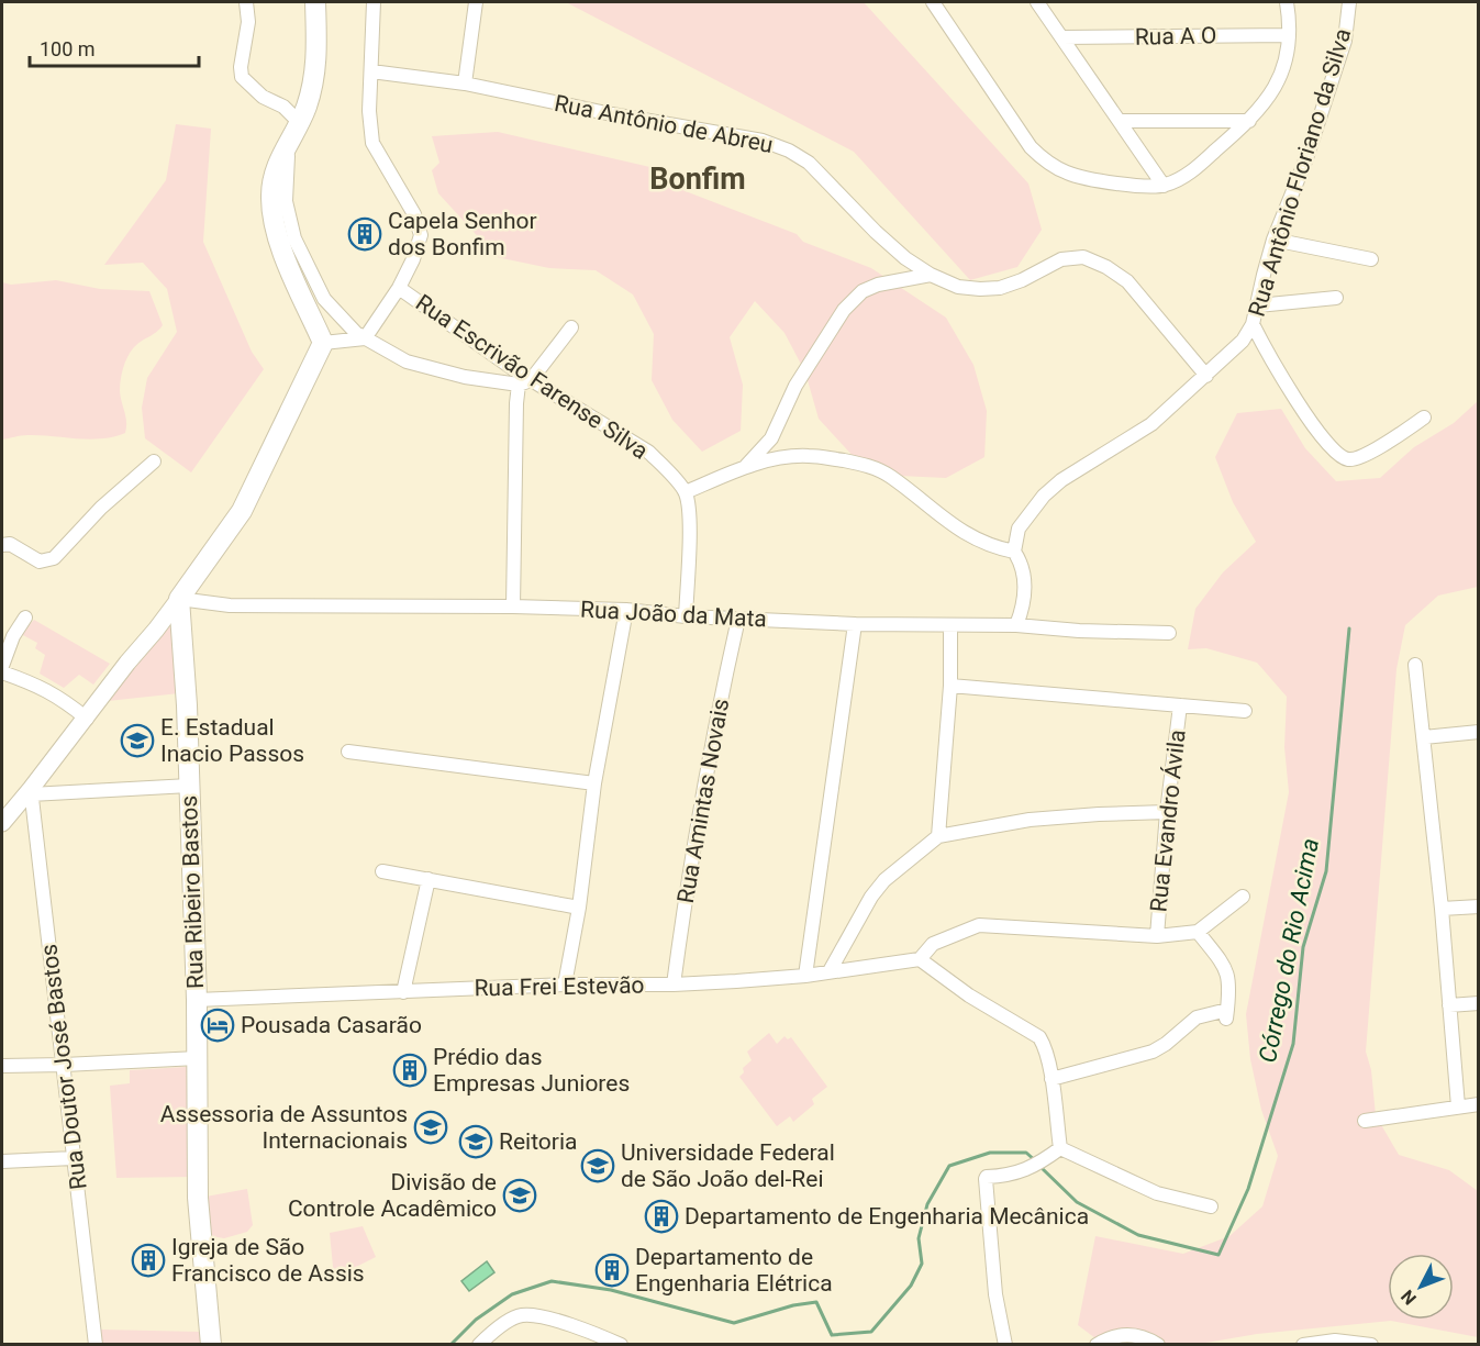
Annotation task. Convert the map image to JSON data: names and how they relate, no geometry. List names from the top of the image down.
{
  "streets": {
    "main road": ["Rua Ribeiro Bastos"],
    "street": [
      "Rua A O",
      "Rua Antônio de Abreu",
      "Rua Antônio Floriano da Silva",
      "Rua Escrivão Farense Silva",
      "Rua João da Mata",
      "Rua Amintas Novais",
      "Rua Evandro Ávila",
      "Rua Frei Estevão",
      "Rua Doutor José Bastos"
    ]
  },
  "crossings": [
    ["Rua Antônio de Abreu", "Rua Antônio Floriano da Silva"],
    ["Rua João da Mata", "Rua Amintas Novais"],
    ["Rua João da Mata", "Rua Ribeiro Bastos"],
    ["Rua Amintas Novais", "Rua Frei Estevão"],
    ["Rua Ribeiro Bastos", "Rua Frei Estevão"]
  ],
  "districts": ["Bonfim"],
  "water": ["Córrego do Rio Acima"],
  "places": {
    "building": [
      "Capela Senhor dos Bonfim",
      "Prédio das Empresas Juniores",
      "Departamento de Engenharia Mecânica",
      "Igreja de São Francisco de Assis",
      "Departamento de Engenharia Elétrica"
    ],
    "school or university": [
      "E. Estadual Inacio Passos",
      "Assessoria de Assuntos Internacionais",
      "Reitoria",
      "Universidade Federal de São João del-Rei",
      "Divisão de Controle Acadêmico"
    ],
    "hotel": ["Pousada Casarão"]
  },
  "scale_bar": "100 m",
  "north": "bottom left"
}
